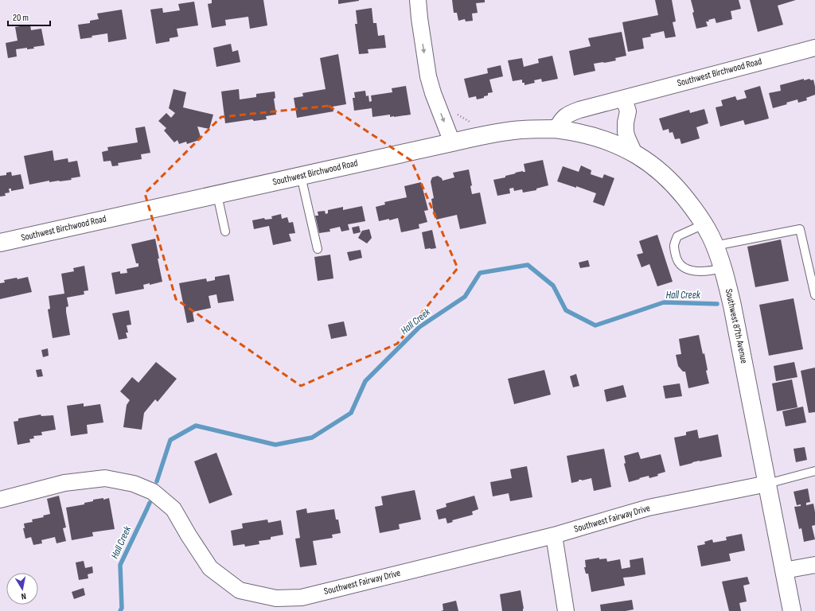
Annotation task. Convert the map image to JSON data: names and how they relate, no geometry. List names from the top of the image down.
{
  "streets": {
    "street": ["Southwest Birchwood Road", "Southwest 87th Avenue", "Southwest Fairway Drive"]
  },
  "crossings": [
    ["Southwest Birchwood Road", "Southwest 87th Avenue"],
    ["Southwest 87th Avenue", "Southwest Fairway Drive"]
  ],
  "water": ["Hall Creek"],
  "scale_bar": "20 m",
  "north": "bottom"
}
